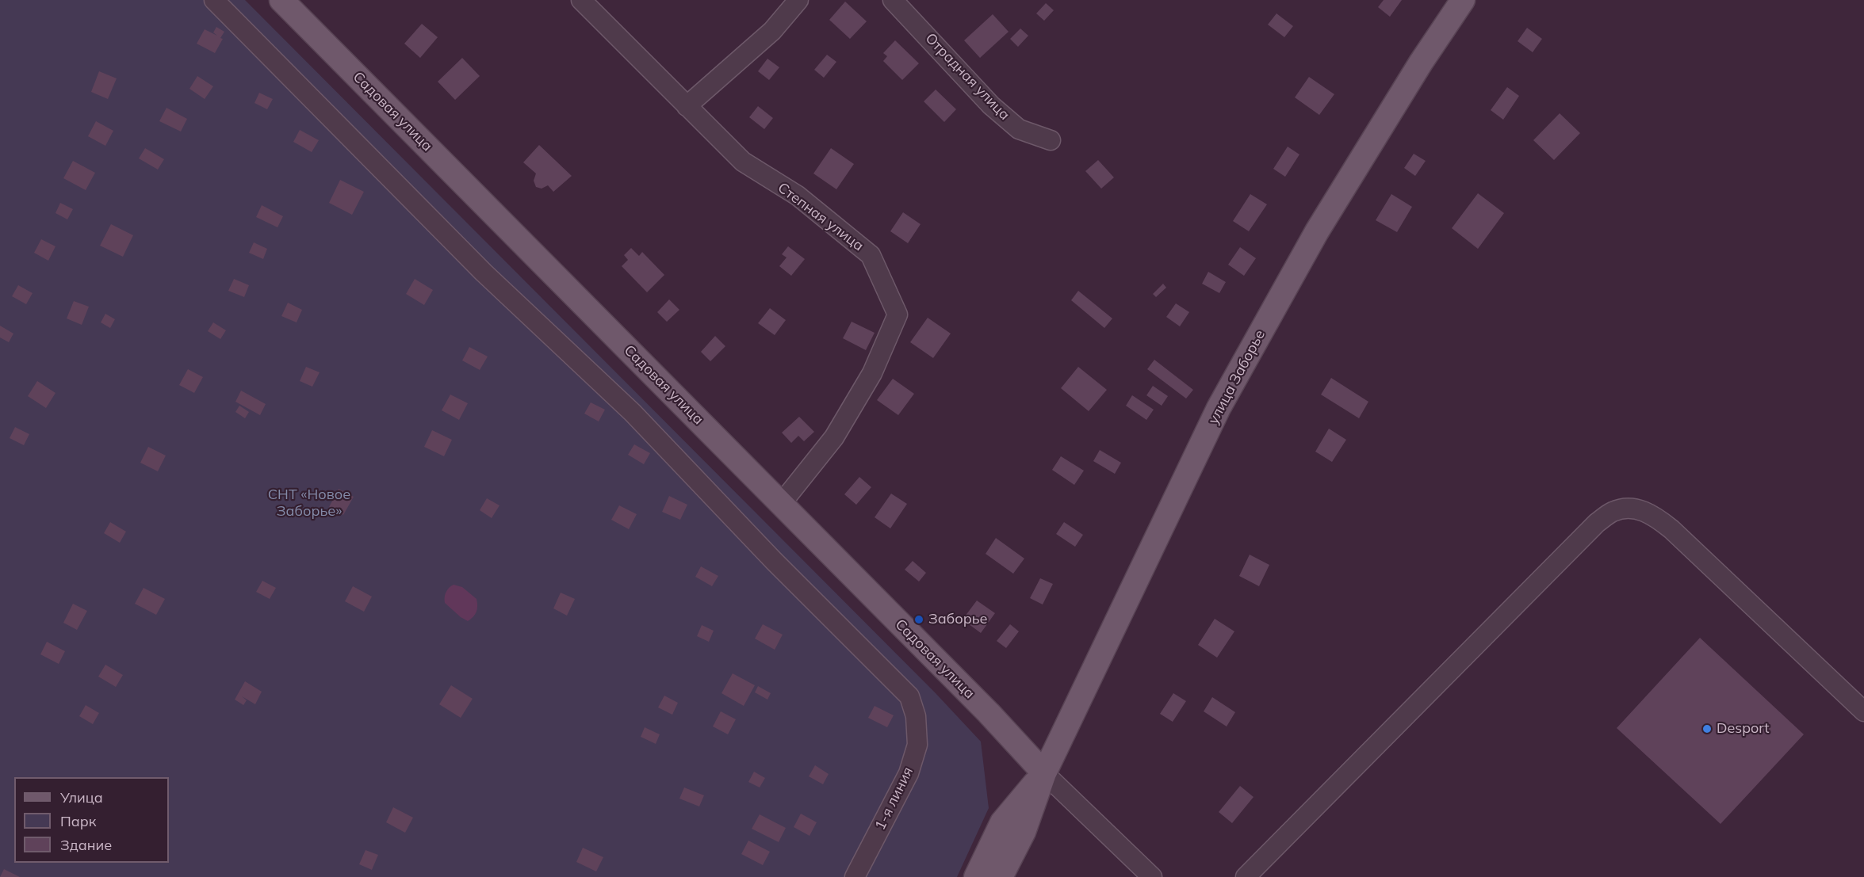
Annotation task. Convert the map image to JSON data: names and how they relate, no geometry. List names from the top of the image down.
{
  "streets": {
    "main road": ["Садовая улица", "улица Заборье"],
    "street": ["Отрадная улица", "Степная улица", "1-я линия"]
  },
  "crossings": [
    ["Садовая улица", "Степная улица"],
    ["Садовая улица", "улица Заборье"]
  ],
  "parks": ["СНТ «Новое Заборье»"],
  "places": ["Заборье", "Desport"],
  "legend": ["Улица", "Парк", "Здание"]
}
